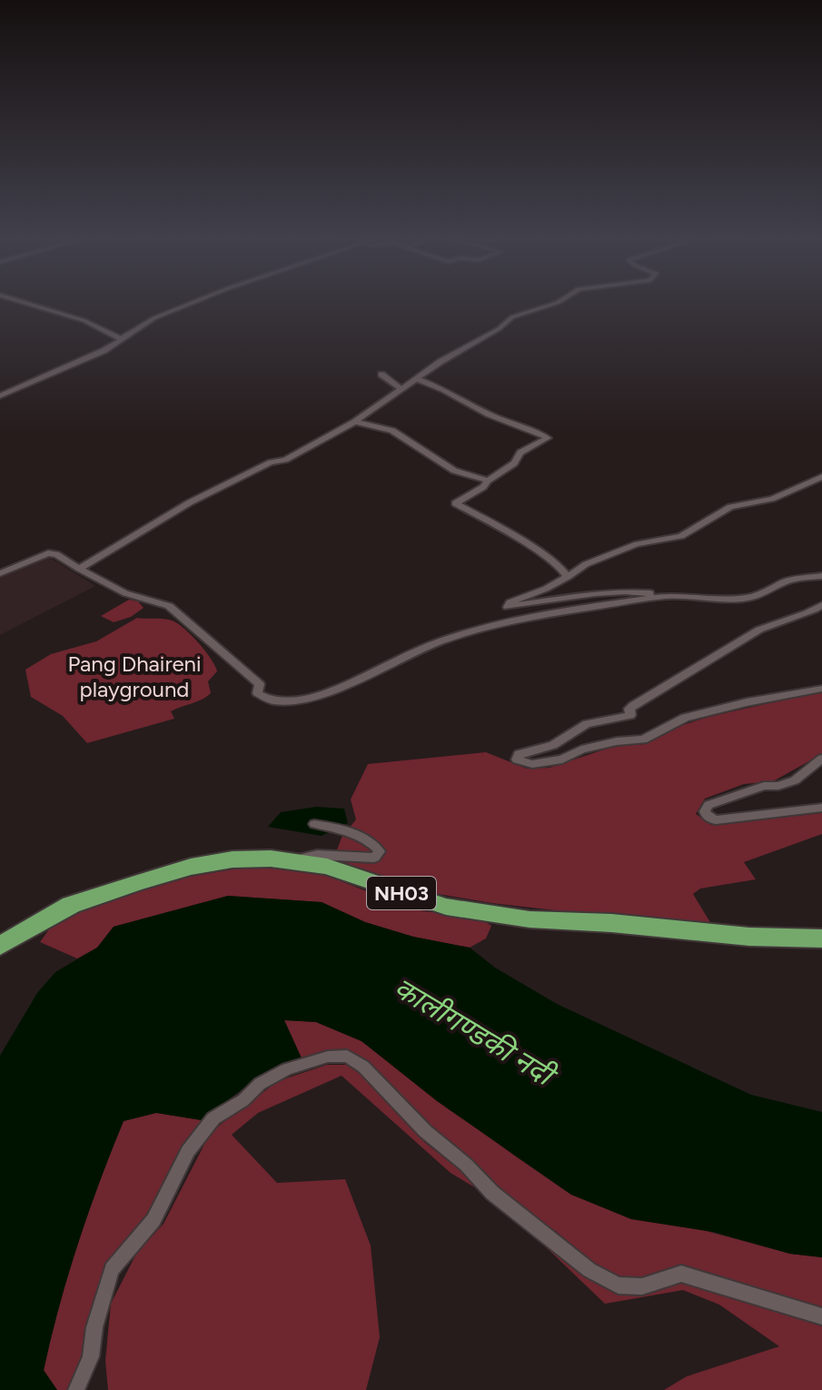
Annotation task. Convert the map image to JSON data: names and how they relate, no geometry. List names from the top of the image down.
{
  "streets": {
    "highway": ["NH03"]
  },
  "water": ["कालीगण्डकी नदी"],
  "parks": ["Pang Dhaireni playground"]
}
